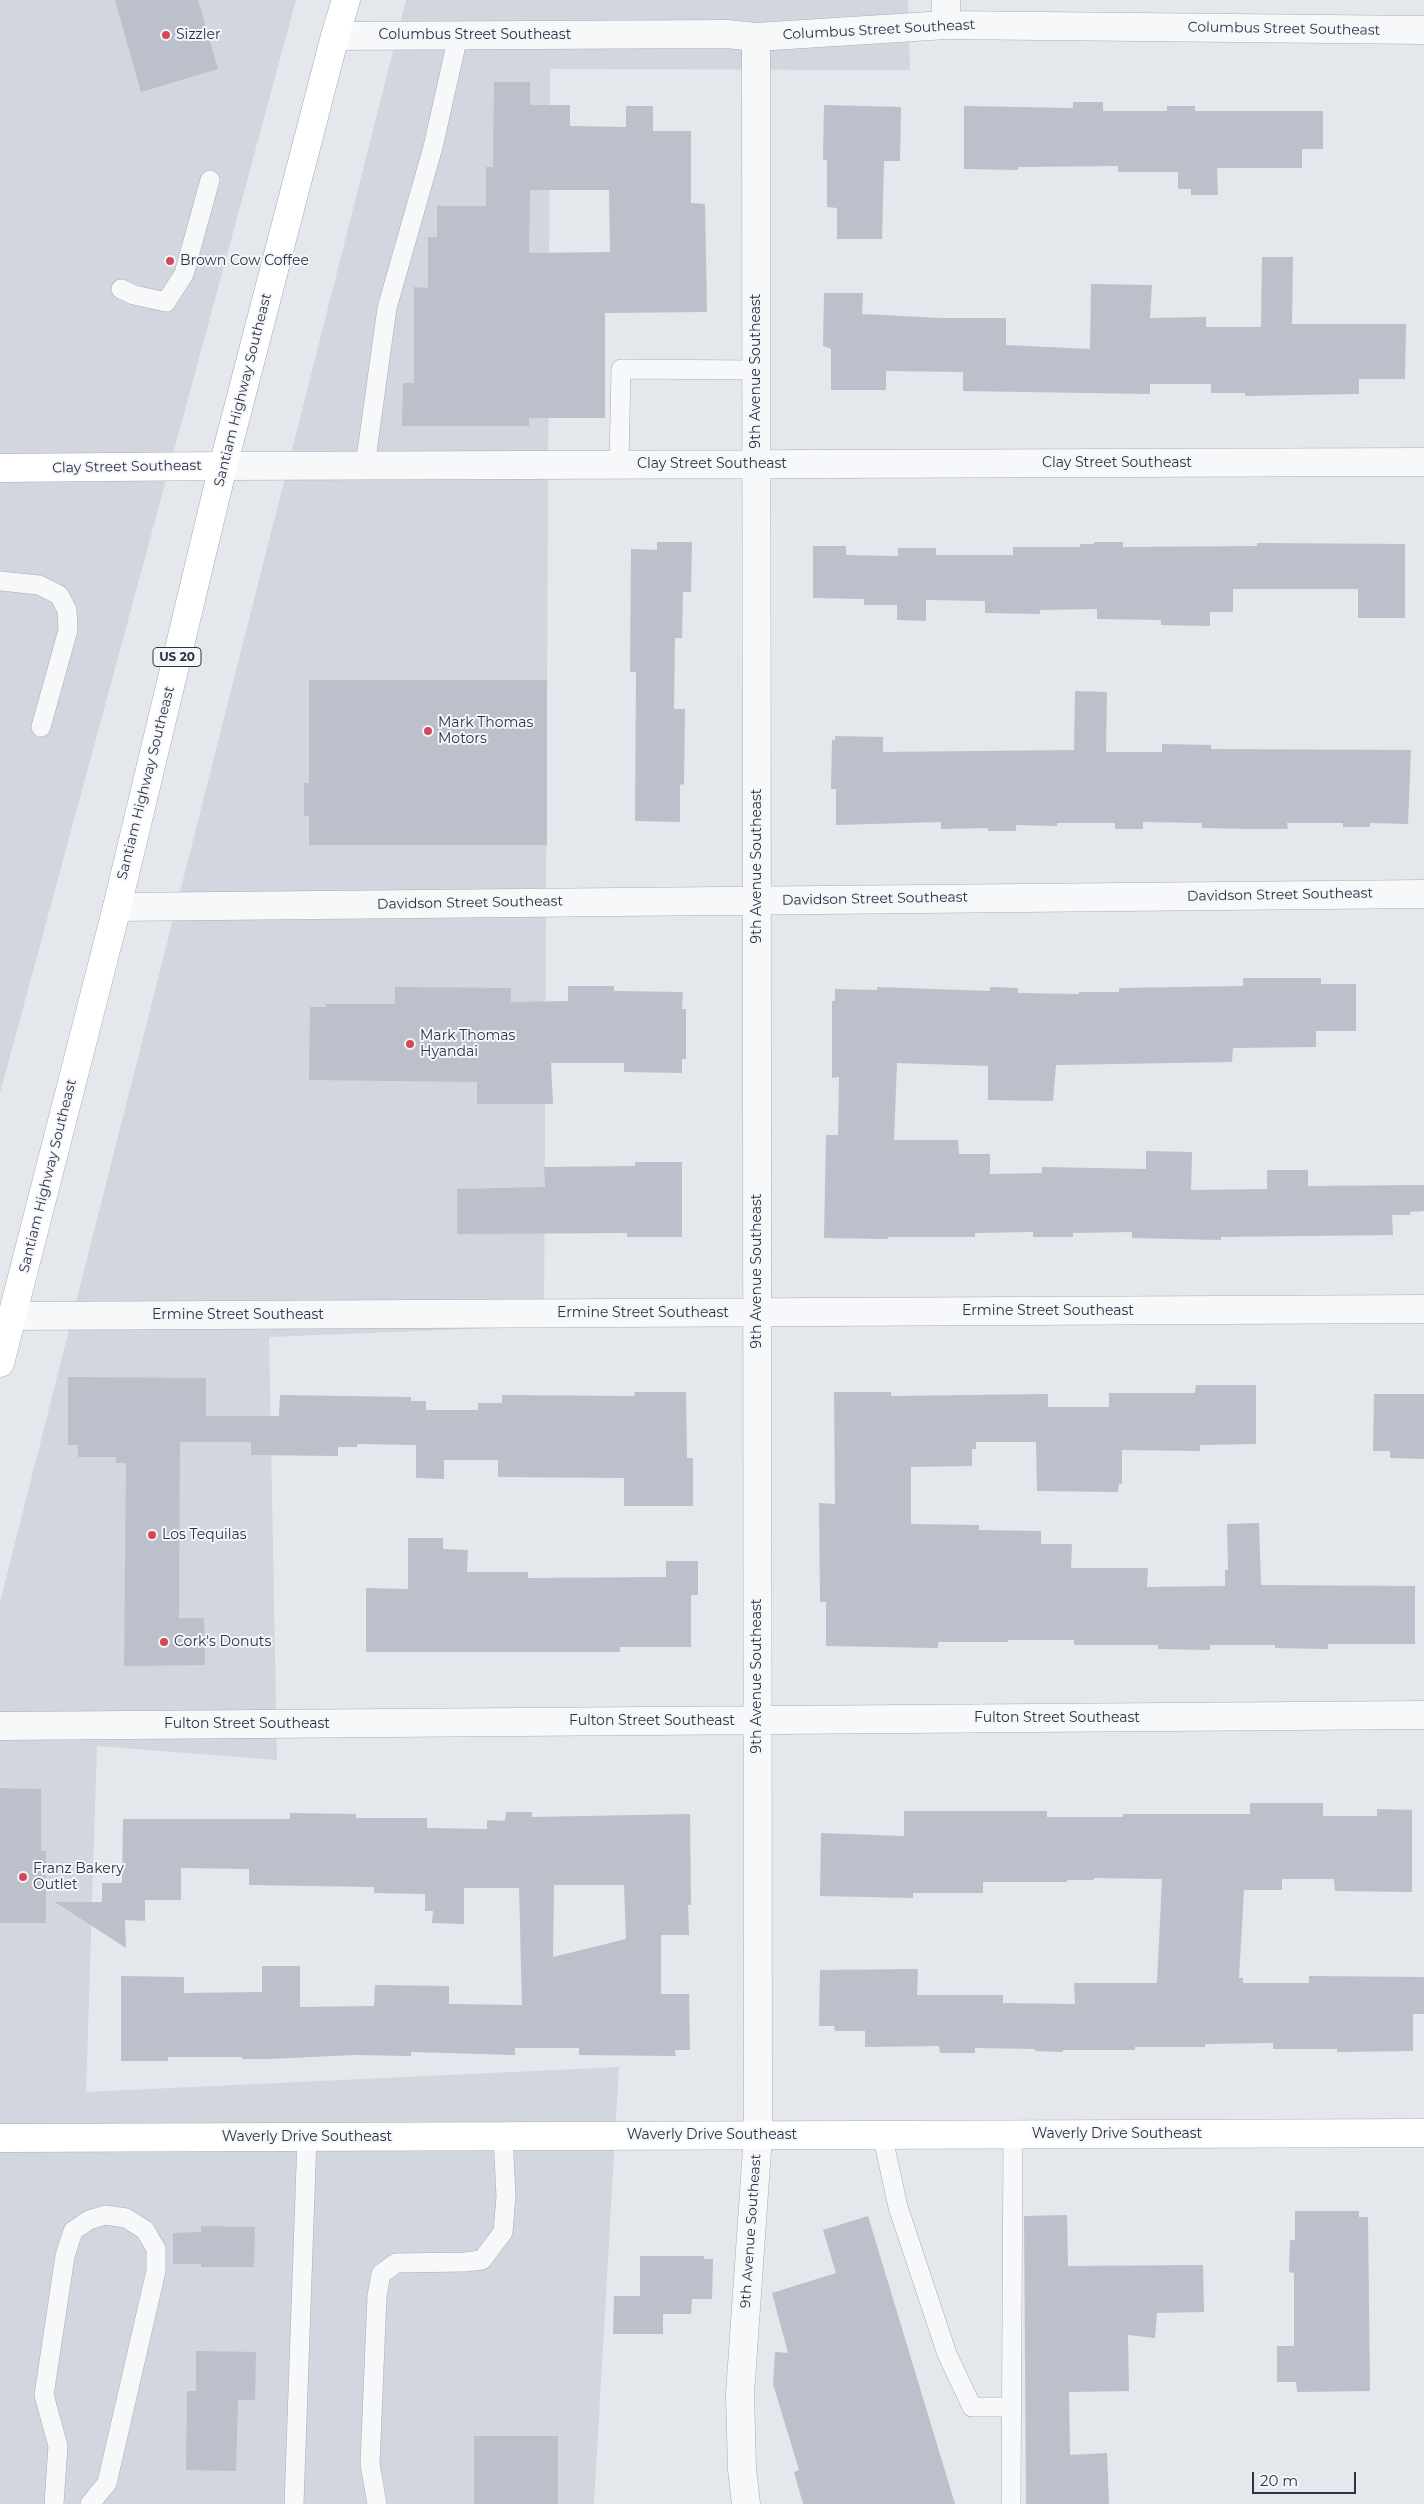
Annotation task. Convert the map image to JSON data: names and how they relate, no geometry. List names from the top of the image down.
{
  "streets": {
    "main road": [
      "Santiam Highway Southeast",
      "Clay Street Southeast",
      "US 20",
      "Waverly Drive Southeast"
    ],
    "street": [
      "Columbus Street Southeast",
      "9th Avenue Southeast",
      "Davidson Street Southeast",
      "Ermine Street Southeast",
      "Fulton Street Southeast"
    ]
  },
  "crossings": [
    ["Columbus Street Southeast", "9th Avenue Southeast"],
    ["Columbus Street Southeast", "Santiam Highway Southeast"],
    ["9th Avenue Southeast", "Clay Street Southeast"],
    ["9th Avenue Southeast", "Davidson Street Southeast"],
    ["9th Avenue Southeast", "Ermine Street Southeast"],
    ["9th Avenue Southeast", "Fulton Street Southeast"],
    ["9th Avenue Southeast", "Waverly Drive Southeast"],
    ["Santiam Highway Southeast", "Clay Street Southeast"],
    ["Santiam Highway Southeast", "Davidson Street Southeast"],
    ["Santiam Highway Southeast", "Ermine Street Southeast"]
  ],
  "places": [
    "Sizzler",
    "Brown Cow Coffee",
    "Mark Thomas Motors",
    "Mark Thomas Hyandai",
    "Los Tequilas",
    "Cork's Donuts",
    "Franz Bakery Outlet"
  ],
  "scale_bar": "20 m"
}
